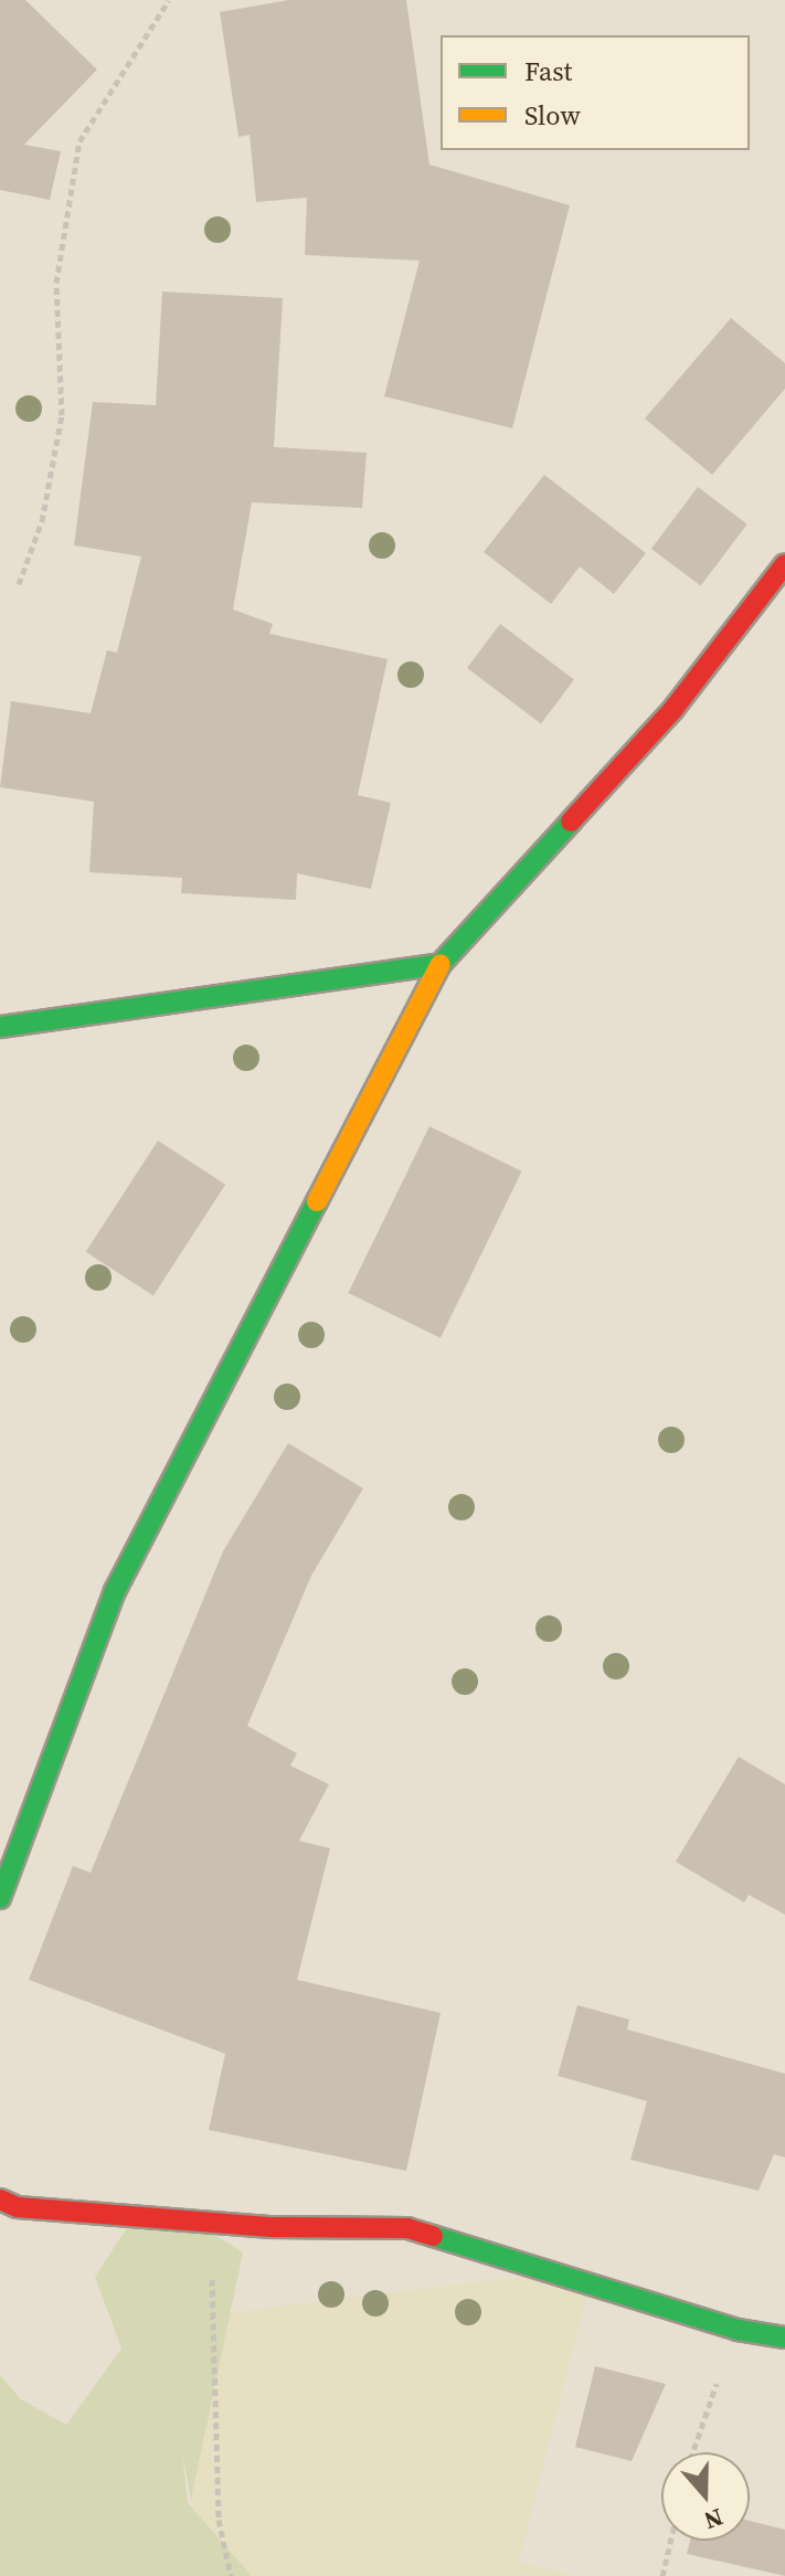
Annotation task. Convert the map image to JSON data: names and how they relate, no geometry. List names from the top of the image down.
{
  "legend": ["Fast", "Slow"],
  "north": "bottom"
}
